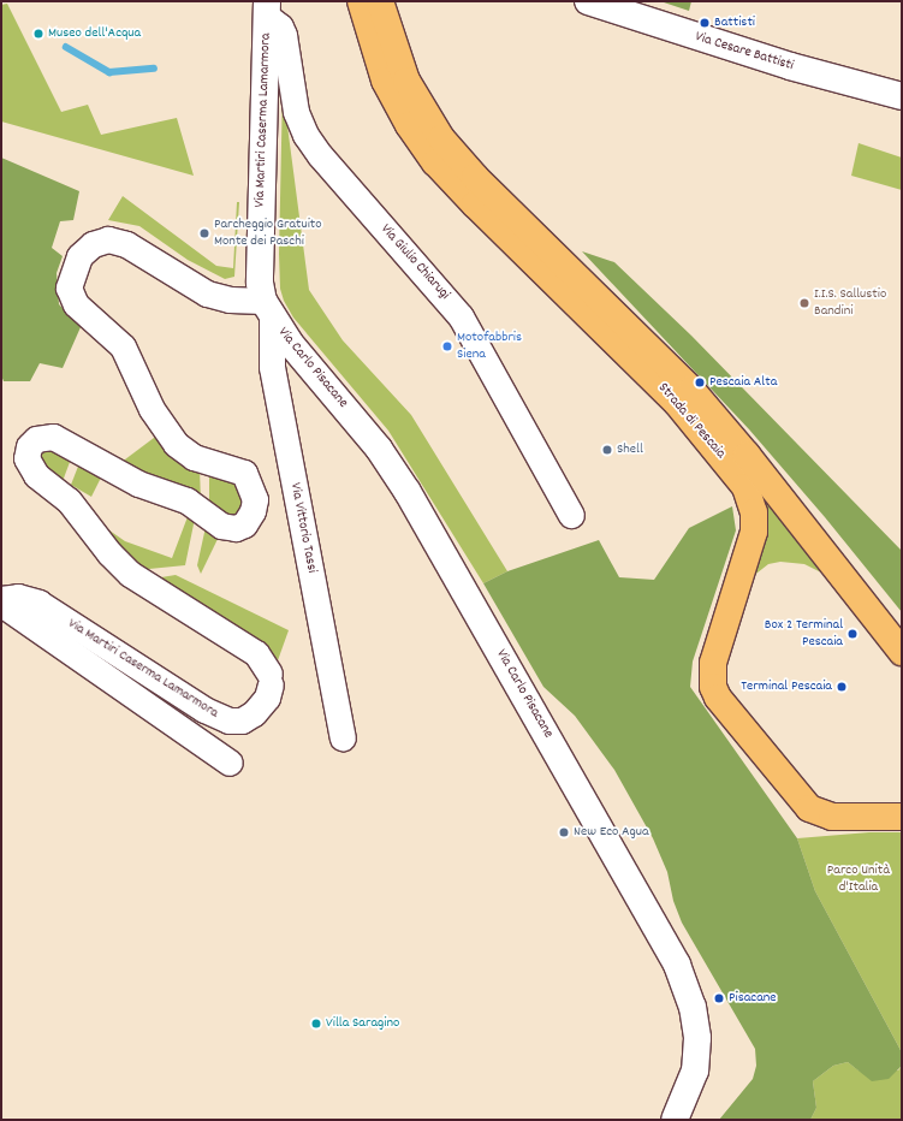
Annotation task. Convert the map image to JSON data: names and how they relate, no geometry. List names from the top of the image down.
{
  "streets": {
    "main road": ["Strada di Pescaia"],
    "street": [
      "Via Cesare Battisti",
      "Via Martiri Caserma Lamarmora",
      "Via Giulio Chiarugi",
      "Via Carlo Pisacane",
      "Via Vittorio Tassi"
    ]
  },
  "crossings": [
    ["Via Martiri Caserma Lamarmora", "Via Giulio Chiarugi"],
    ["Via Martiri Caserma Lamarmora", "Via Carlo Pisacane"],
    ["Via Martiri Caserma Lamarmora", "Via Vittorio Tassi"],
    ["Via Carlo Pisacane", "Via Vittorio Tassi"]
  ],
  "parks": ["Parco Unità d'Italia"],
  "places": [
    "Battisti",
    "Museo dell'Acqua",
    "Parcheggio Gratuito Monte dei Paschi",
    "I.I.S. Sallustio Bandini",
    "Motofabbris Siena",
    "Pescaia Alta",
    "Shell",
    "Box 2 Terminal Pescaia",
    "Terminal Pescaia",
    "New Eco Agua",
    "Pisacane",
    "Villa Saragino"
  ]
}
